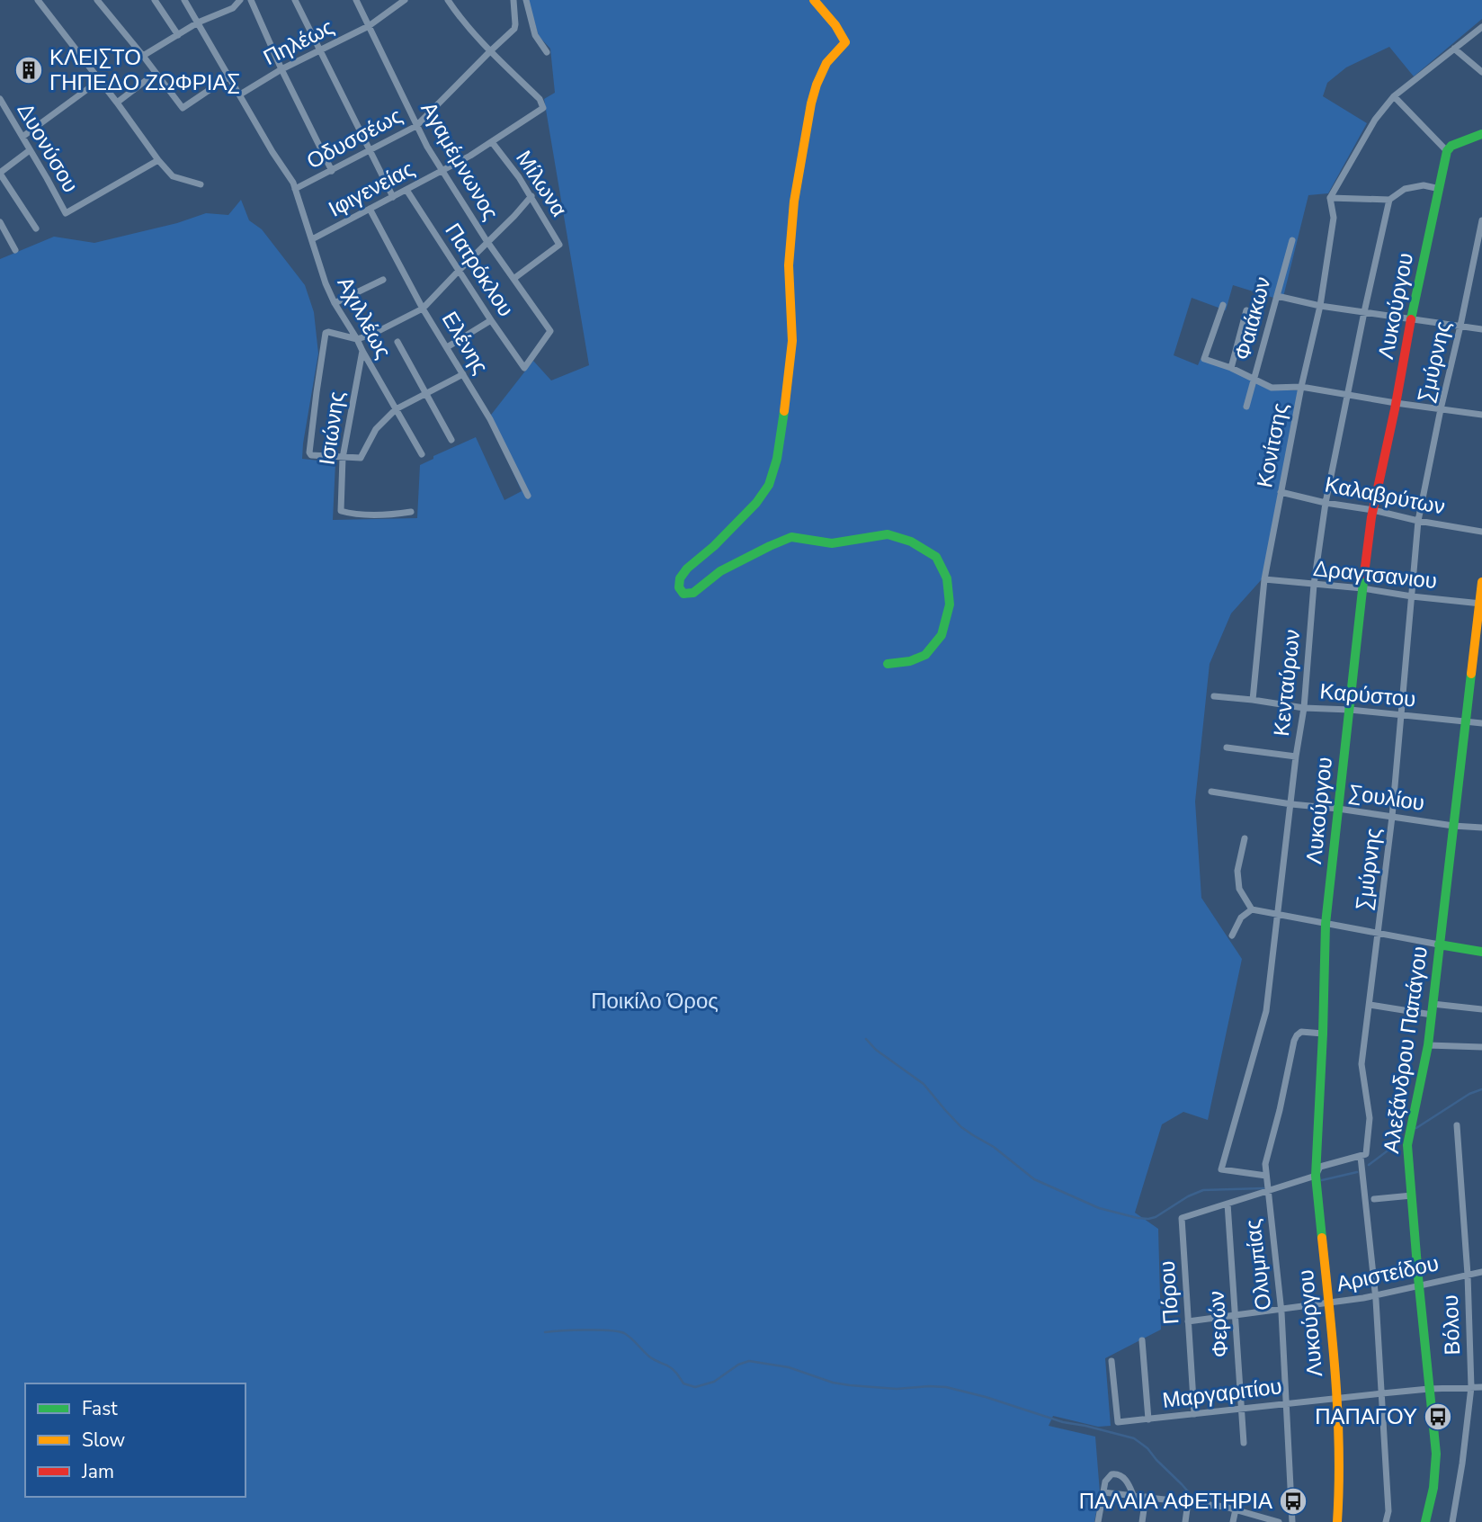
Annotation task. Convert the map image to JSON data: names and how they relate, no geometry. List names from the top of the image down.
{
  "streets": {
    "street": [
      "Πηλέως",
      "Οδυσσέως",
      "Δυονύσου",
      "Αγαμέμνωνος",
      "Μίλωνα",
      "Ιφιγενείας",
      "Πατρόκλου",
      "Λυκούργου",
      "Αχιλλέως",
      "Φαιάκων",
      "Ελένης",
      "Σμύρνης",
      "Ισιώνης",
      "Κονίτσης",
      "Καλαβρύτων",
      "Δραγτσανιου",
      "Κενταύρων",
      "Καρύστου",
      "Σουλίου",
      "Αλεξάνδρου Παπάγου",
      "Ολυμπίας",
      "Αριστείδου",
      "Πόρου",
      "Φερών",
      "Βόλου",
      "Μαργαριτίου"
    ]
  },
  "crossings": [
    ["Πηλέως", "Αγαμέμνωνος"],
    ["Πηλέως", "Αχιλλέως"],
    ["Οδυσσέως", "Αγαμέμνωνος"],
    ["Οδυσσέως", "Ιφιγενείας"],
    ["Οδυσσέως", "Αχιλλέως"],
    ["Αγαμέμνωνος", "Μίλωνα"],
    ["Αγαμέμνωνος", "Ιφιγενείας"],
    ["Αγαμέμνωνος", "Πατρόκλου"],
    ["Μίλωνα", "Ιφιγενείας"],
    ["Ιφιγενείας", "Πατρόκλου"],
    ["Ιφιγενείας", "Αχιλλέως"],
    ["Ιφιγενείας", "Ελένης"],
    ["Λυκούργου", "Καλαβρύτων"],
    ["Λυκούργου", "Δραγτσανιου"],
    ["Λυκούργου", "Καρύστου"],
    ["Λυκούργου", "Σουλίου"],
    ["Λυκούργου", "Ολυμπίας"],
    ["Λυκούργου", "Αριστείδου"],
    ["Λυκούργου", "Μαργαριτίου"],
    ["Αχιλλέως", "Ισιώνης"],
    ["Σμύρνης", "Καλαβρύτων"],
    ["Σμύρνης", "Δραγτσανιου"],
    ["Σμύρνης", "Καρύστου"],
    ["Σμύρνης", "Σουλίου"],
    ["Σμύρνης", "Αριστείδου"],
    ["Σμύρνης", "Μαργαριτίου"],
    ["Κονίτσης", "Καλαβρύτων"],
    ["Κονίτσης", "Δραγτσανιου"],
    ["Κονίτσης", "Καρύστου"],
    ["Καλαβρύτων", "Κενταύρων"],
    ["Δραγτσανιου", "Κενταύρων"],
    ["Δραγτσανιου", "Αλεξάνδρου Παπάγου"],
    ["Κενταύρων", "Καρύστου"],
    ["Κενταύρων", "Σουλίου"],
    ["Κενταύρων", "Ολυμπίας"],
    ["Καρύστου", "Αλεξάνδρου Παπάγου"],
    ["Σουλίου", "Αλεξάνδρου Παπάγου"],
    ["Αλεξάνδρου Παπάγου", "Αριστείδου"],
    ["Αλεξάνδρου Παπάγου", "Μαργαριτίου"],
    ["Ολυμπίας", "Αριστείδου"],
    ["Ολυμπίας", "Μαργαριτίου"],
    ["Αριστείδου", "Πόρου"],
    ["Αριστείδου", "Φερών"],
    ["Αριστείδου", "Βόλου"],
    ["Πόρου", "Φερών"],
    ["Πόρου", "Μαργαριτίου"],
    ["Φερών", "Μαργαριτίου"],
    ["Βόλου", "Μαργαριτίου"]
  ],
  "parks": ["Ποικίλο Όρος"],
  "places": {
    "building": ["ΚΛΕΙΣΤΟ ΓΗΠΕΔΟ ΖΩΦΡΙΑΣ"],
    "bus stop": ["ΠΑΠΑΓΟΥ", "ΠΑΛΑΙΑ ΑΦΕΤΗΡΙΑ"]
  },
  "legend": ["Fast", "Slow", "Jam"]
}
